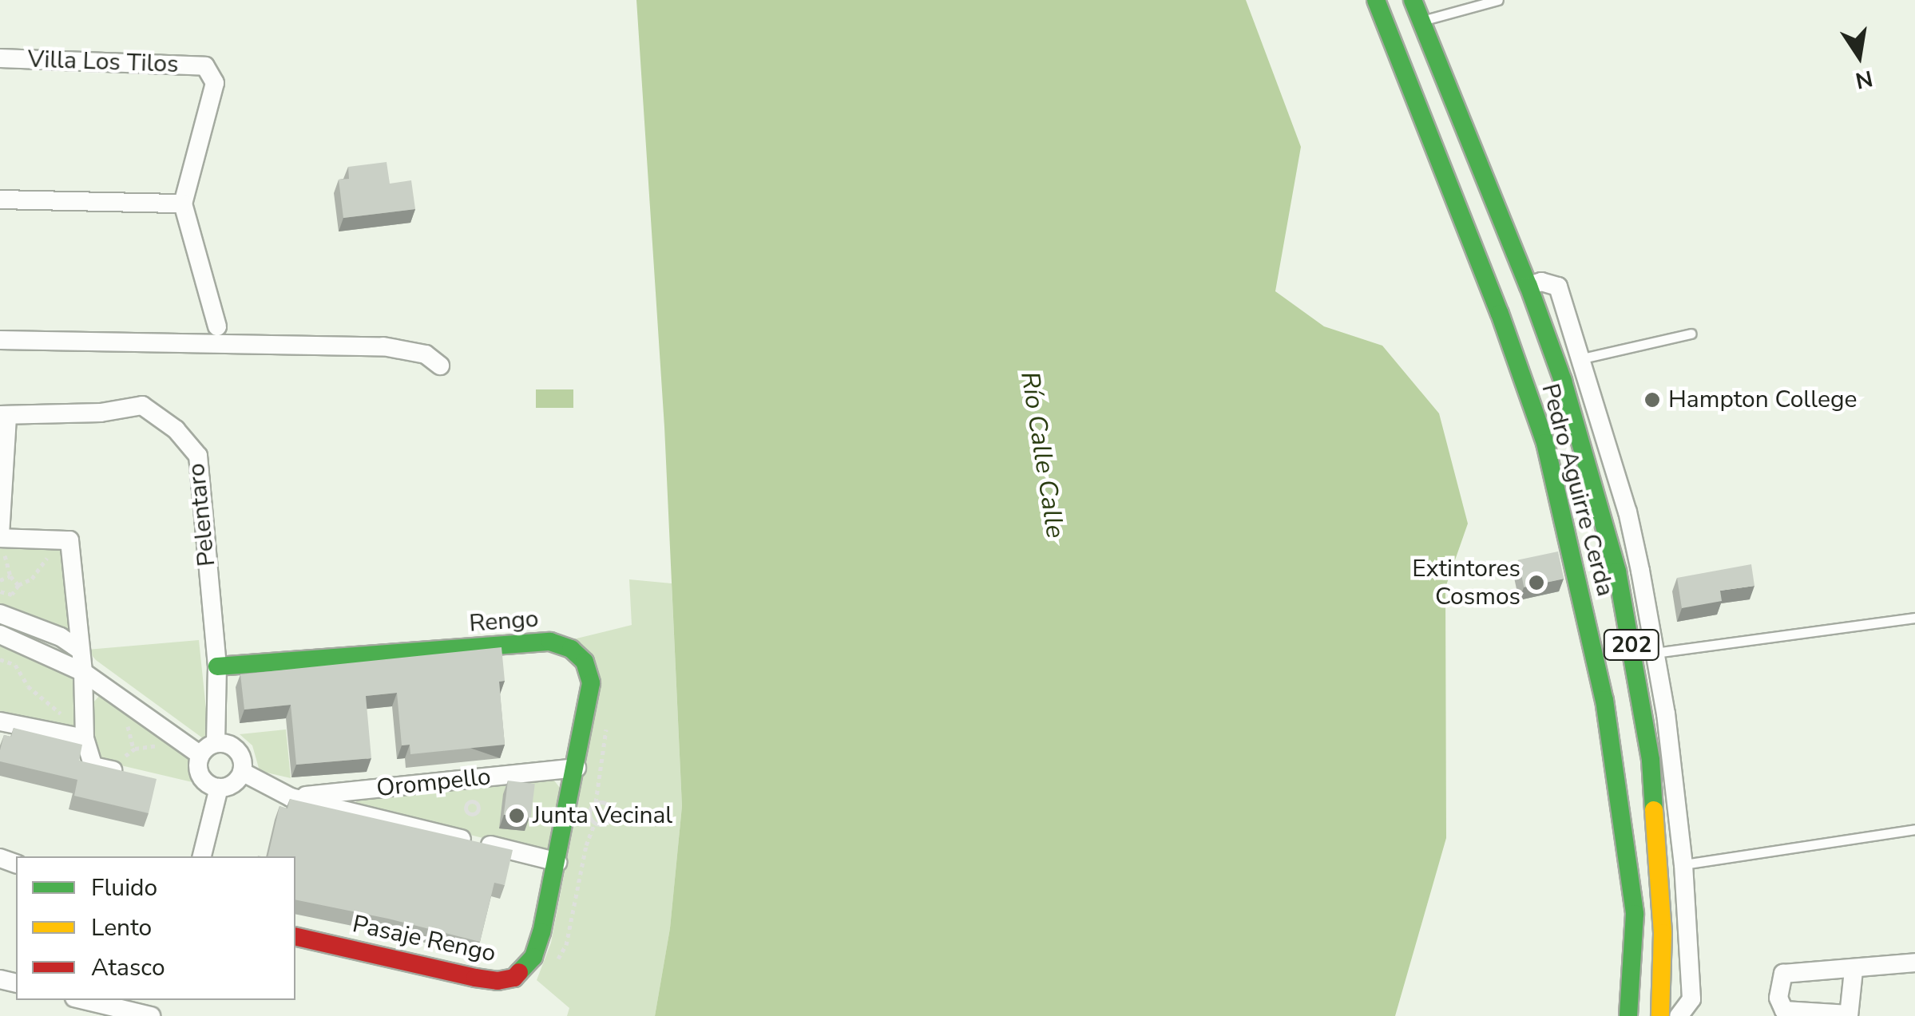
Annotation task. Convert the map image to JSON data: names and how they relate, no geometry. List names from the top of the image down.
{
  "streets": {
    "main road": [
      "Pedro Aguirre Cerda",
      "Rengo",
      "202",
      "Pasaje Rengo"
    ],
    "street": ["Villa Los Tilos", "Pelentaro", "Orompello"]
  },
  "crossings": [
    ["Pelentaro", "Rengo"],
    ["Pelentaro", "Orompello"],
    ["Rengo", "Orompello"],
    ["Rengo", "Pasaje Rengo"],
    ["Orompello", "Pasaje Rengo"]
  ],
  "water": ["Río Calle Calle"],
  "places": ["Hampton College", "Extintores Cosmos", "Junta Vecinal"],
  "legend": ["Fluido", "Lento", "Atasco"],
  "north": "bottom"
}
